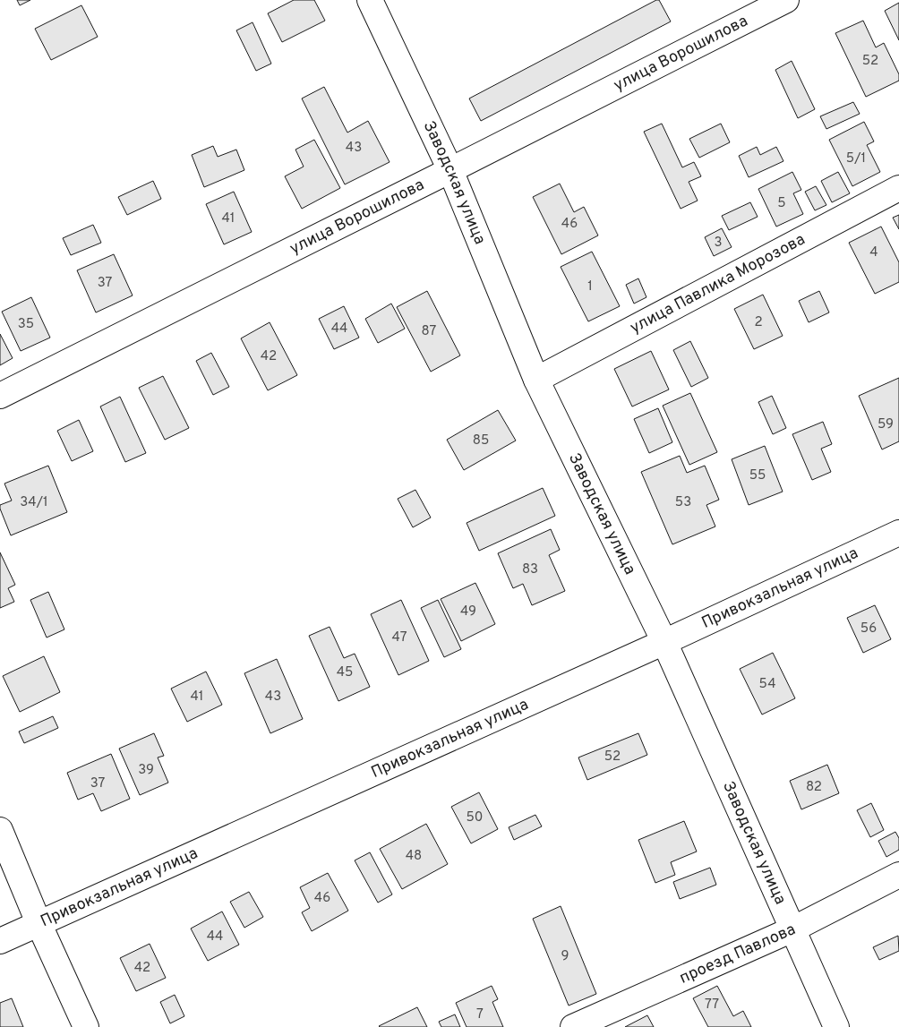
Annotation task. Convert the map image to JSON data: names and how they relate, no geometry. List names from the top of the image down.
{
  "streets": {
    "street": [
      "улица Ворошилова",
      "Заводская улица",
      "улица Павлика Морозова",
      "Привокзальная улица",
      "проезд Павлова"
    ]
  },
  "crossings": [
    ["улица Ворошилова", "Заводская улица"],
    ["Заводская улица", "улица Павлика Морозова"],
    ["Заводская улица", "Привокзальная улица"],
    ["Заводская улица", "проезд Павлова"]
  ],
  "house_numbers": [
    "52",
    "43",
    "5/1",
    "5",
    "41",
    "46",
    "3",
    "4",
    "37",
    "1",
    "2",
    "35",
    "44",
    "87",
    "42",
    "59",
    "85",
    "55",
    "34/1",
    "53",
    "83",
    "49",
    "56",
    "47",
    "45",
    "54",
    "41",
    "43",
    "52",
    "39",
    "37",
    "82",
    "50",
    "48",
    "46",
    "44",
    "9",
    "42",
    "77",
    "7"
  ]
}
